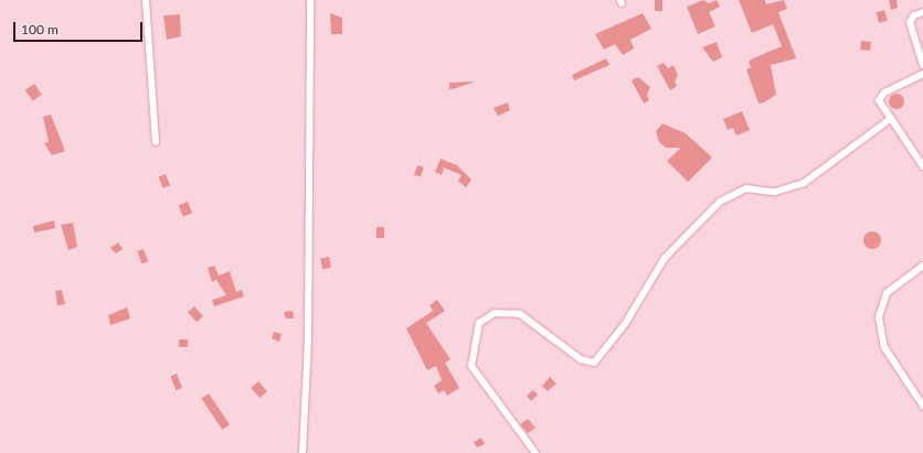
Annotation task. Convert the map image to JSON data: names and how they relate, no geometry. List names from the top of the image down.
{
  "scale_bar": "100 m"
}
